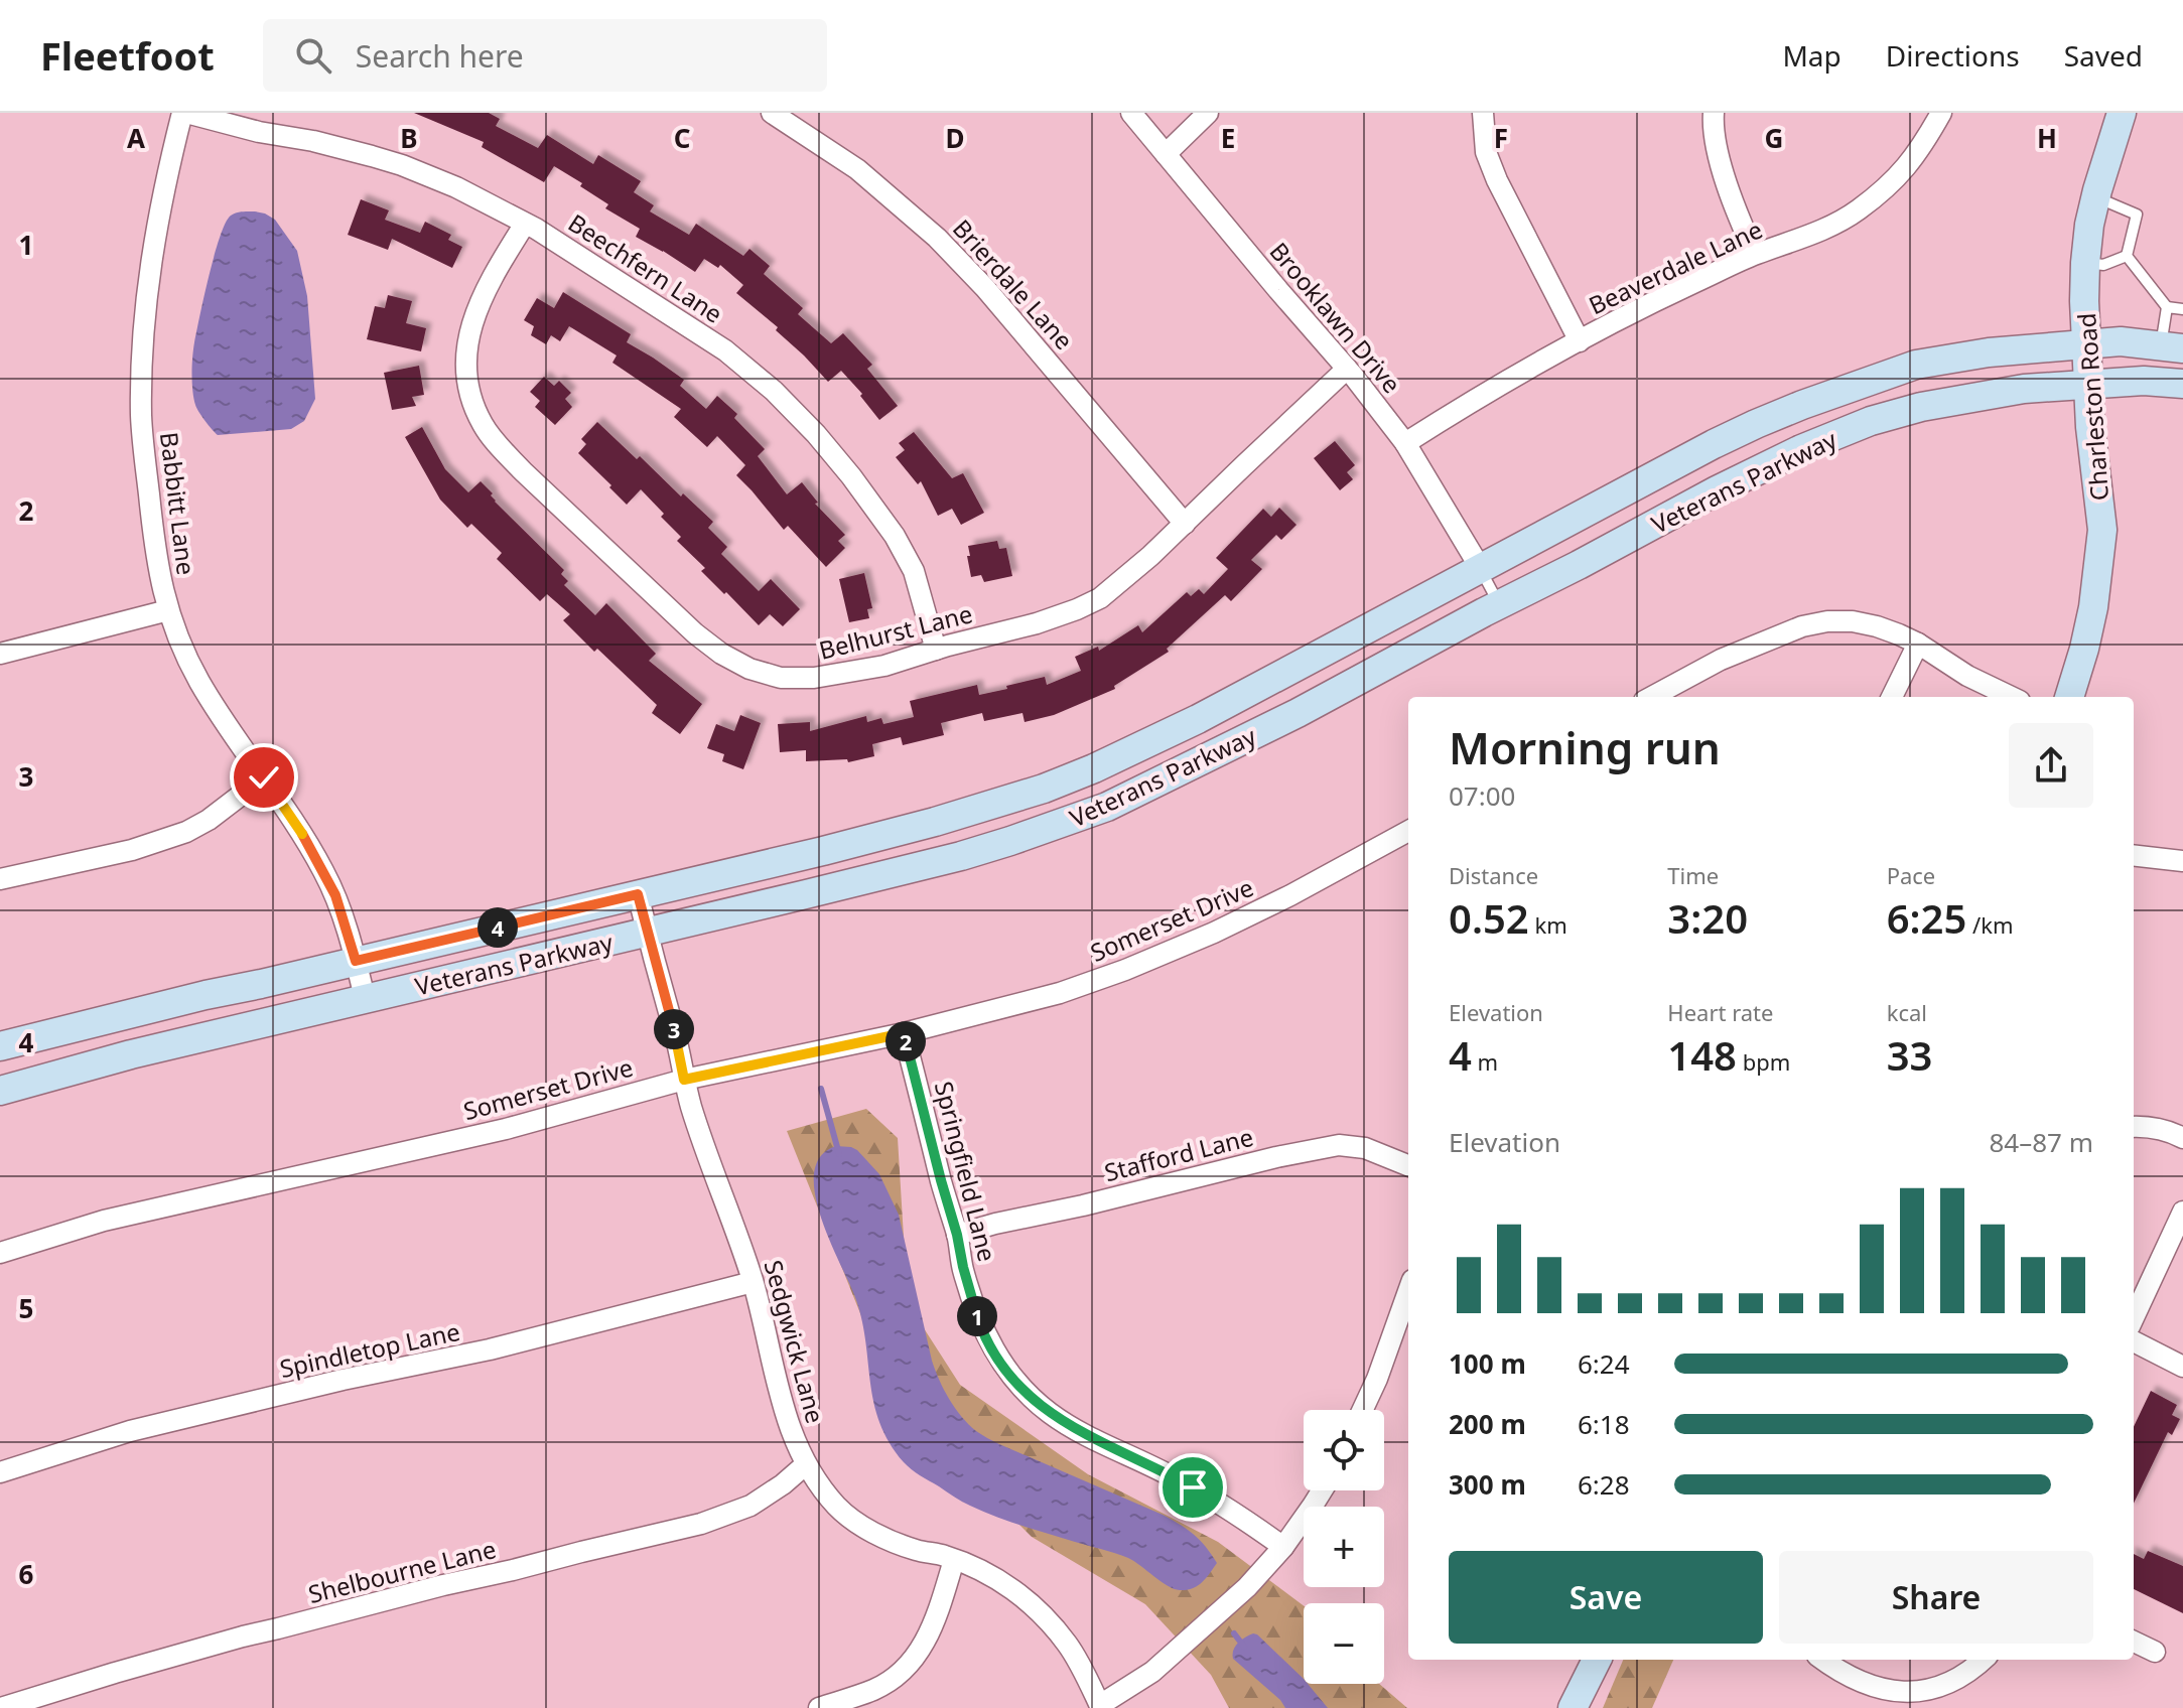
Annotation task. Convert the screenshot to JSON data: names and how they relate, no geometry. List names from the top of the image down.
{
  "streets": {
    "main road": ["Charleston Road", "Veterans Parkway"],
    "street": [
      "Beaverdale Lane",
      "Beechfern Lane",
      "Brierdale Lane",
      "Brooklawn Drive",
      "Babbitt Lane",
      "Belhurst Lane",
      "Somerset Drive",
      "Stafford Lane",
      "Springfield Lane",
      "Sedgwick Lane",
      "Spindletop Lane",
      "Shelbourne Lane"
    ]
  },
  "crossings": [
    ["Beaverdale Lane", "Brooklawn Drive"],
    ["Beechfern Lane", "Babbitt Lane"],
    ["Beechfern Lane", "Belhurst Lane"],
    ["Brierdale Lane", "Belhurst Lane"],
    ["Brooklawn Drive", "Veterans Parkway"],
    ["Brooklawn Drive", "Belhurst Lane"],
    ["Charleston Road", "Veterans Parkway"],
    ["Veterans Parkway", "Babbitt Lane"],
    ["Veterans Parkway", "Sedgwick Lane"],
    ["Somerset Drive", "Springfield Lane"],
    ["Somerset Drive", "Sedgwick Lane"],
    ["Stafford Lane", "Springfield Lane"],
    ["Sedgwick Lane", "Spindletop Lane"],
    ["Sedgwick Lane", "Shelbourne Lane"]
  ],
  "page": {
    "header": "Fleetfoot",
    "search": "Search here",
    "nav": ["Map", "Directions", "Saved"],
    "heading": ["Morning run", "07:00"],
    "stats": [
      ["Distance", "0.52 km"],
      ["Time", "3:20"],
      ["Pace", "6:25 /km"],
      ["Elevation", "4 m"],
      ["Heart rate", "148 bpm"],
      ["kcal", "33"]
    ],
    "pins": [
      "4",
      "3",
      "2",
      "1"
    ],
    "chart": ["Elevation", "84–87 m"],
    "list": [
      {
        "name": "100 m",
        "note": "6:24"
      },
      {
        "name": "200 m",
        "note": "6:18"
      },
      {
        "name": "300 m",
        "note": "6:28"
      }
    ],
    "map_buttons": ["+", "−"],
    "buttons": ["Save", "Share"]
  },
  "grid": {
    "columns": [
      "A",
      "B",
      "C",
      "D",
      "E",
      "F",
      "G",
      "H"
    ],
    "rows": [
      "1",
      "2",
      "3",
      "4",
      "5",
      "6"
    ]
  }
}
